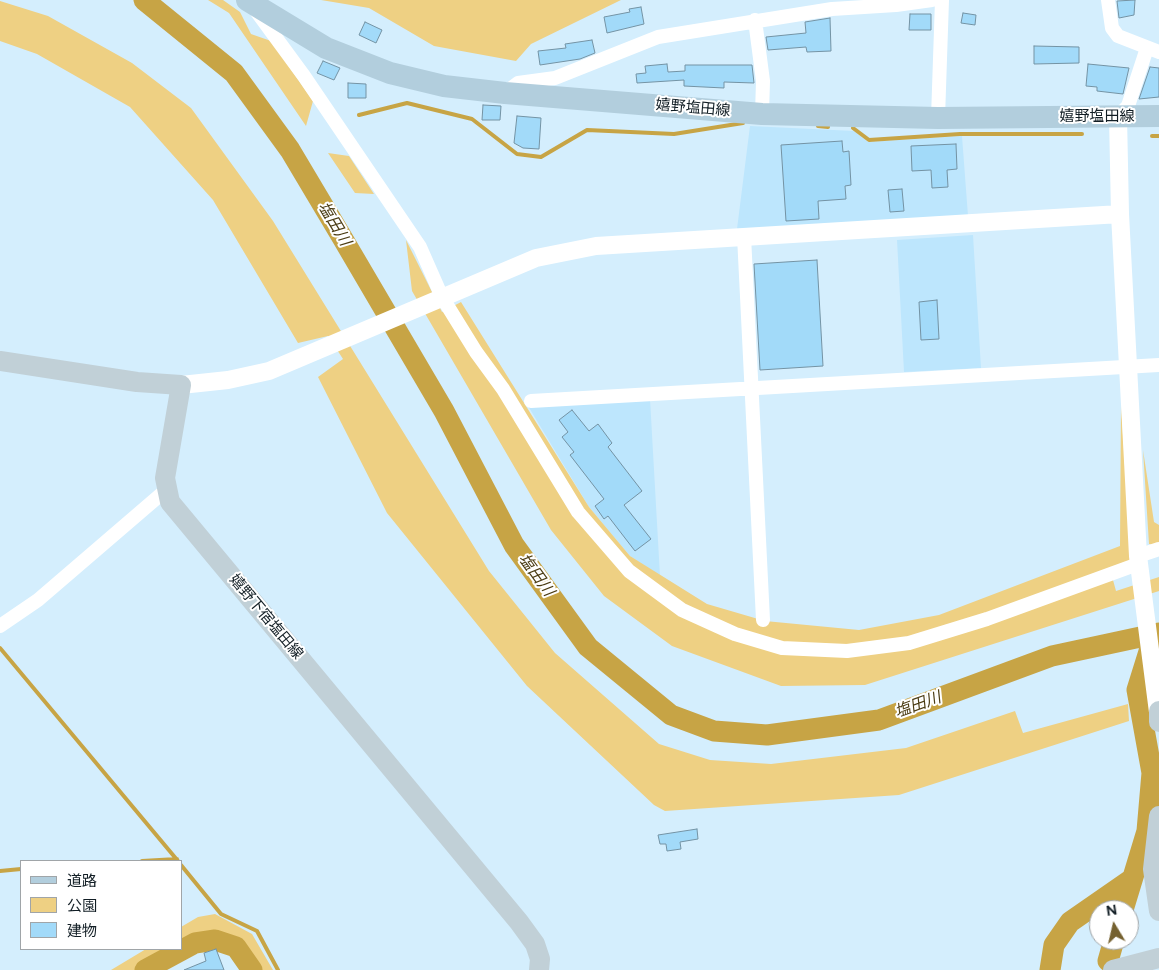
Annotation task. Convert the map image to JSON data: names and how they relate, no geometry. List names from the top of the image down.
{
  "streets": {
    "main road": ["嬉野塩田線", "嬉野下宿塩田線"]
  },
  "water": ["塩田川"],
  "legend": ["道路", "公園", "建物"],
  "north": "top"
}
